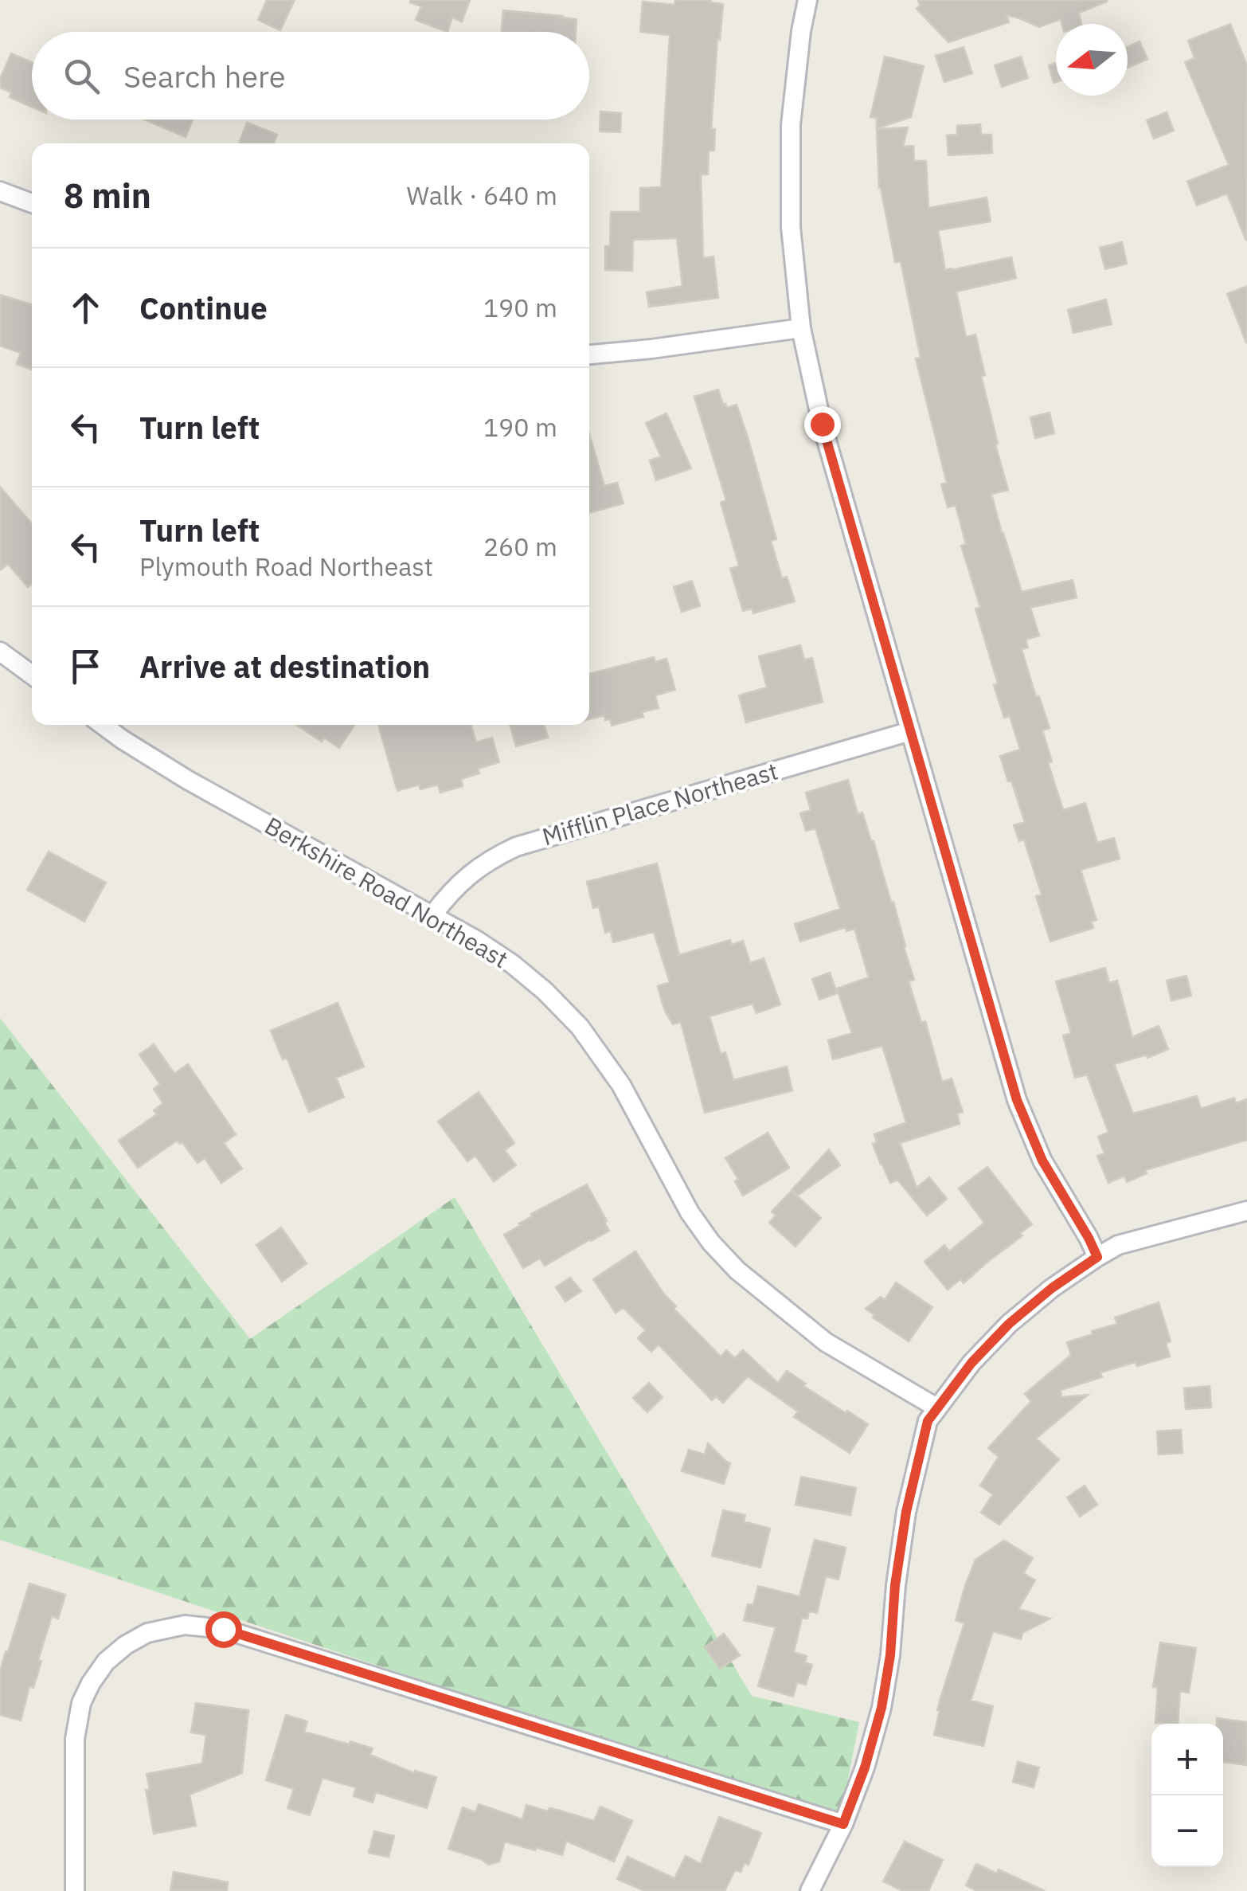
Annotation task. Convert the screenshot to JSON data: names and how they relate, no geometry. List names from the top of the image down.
{
  "streets": {
    "street": ["Mifflin Place Northeast", "Berkshire Road Northeast"]
  },
  "crossings": [
    ["Mifflin Place Northeast", "Berkshire Road Northeast"]
  ],
  "north": "left",
  "page": {
    "search": "Search here",
    "heading": ["8 min", "Walk · 640 m"],
    "list": [
      ["Continue", "190 m"],
      ["Turn left", "190 m"],
      ["Turn left", "Plymouth Road Northeast", "260 m"],
      "Arrive at destination"
    ],
    "map_buttons": ["+", "−"]
  }
}
